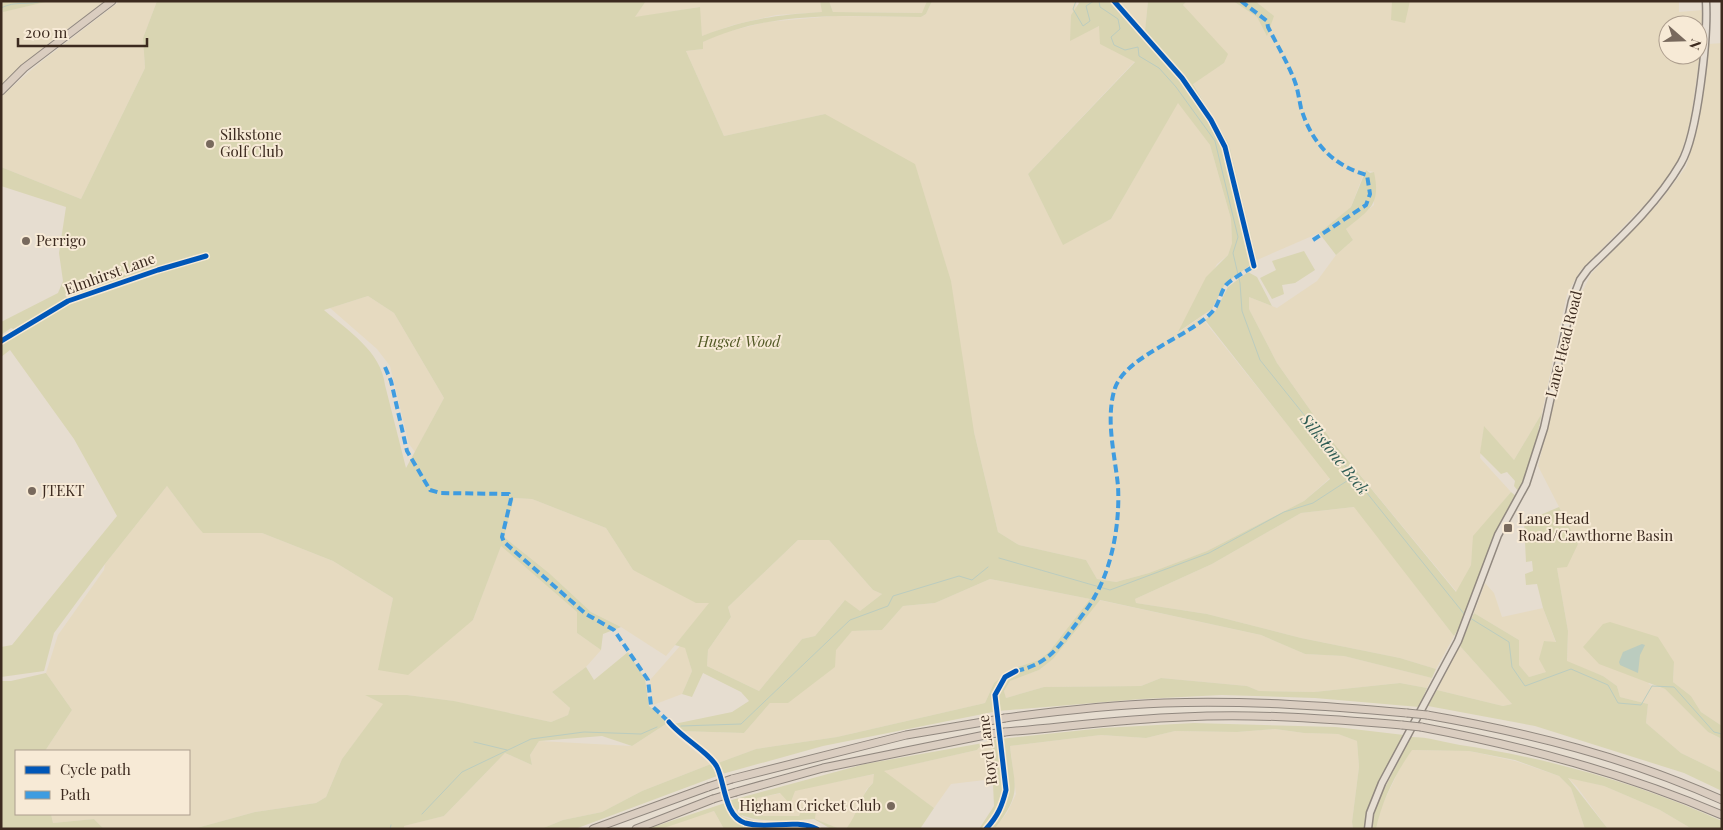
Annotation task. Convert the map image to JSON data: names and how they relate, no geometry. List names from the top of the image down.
{
  "streets": {
    "main road": ["Lane Head Road"],
    "street": ["Elmhirst Lane", "Royd Lane"]
  },
  "water": ["Silkstone Beck"],
  "parks": ["Hugset Wood"],
  "places": {
    "other": [
      "Silkstone Golf Club",
      "Perrigo",
      "JTEKT",
      "Higham Cricket Club"
    ],
    "transit": ["Lane Head Road/Cawthorne Basin"]
  },
  "legend": ["Cycle path", "Path"],
  "scale_bar": "200 m",
  "north": "right"
}
